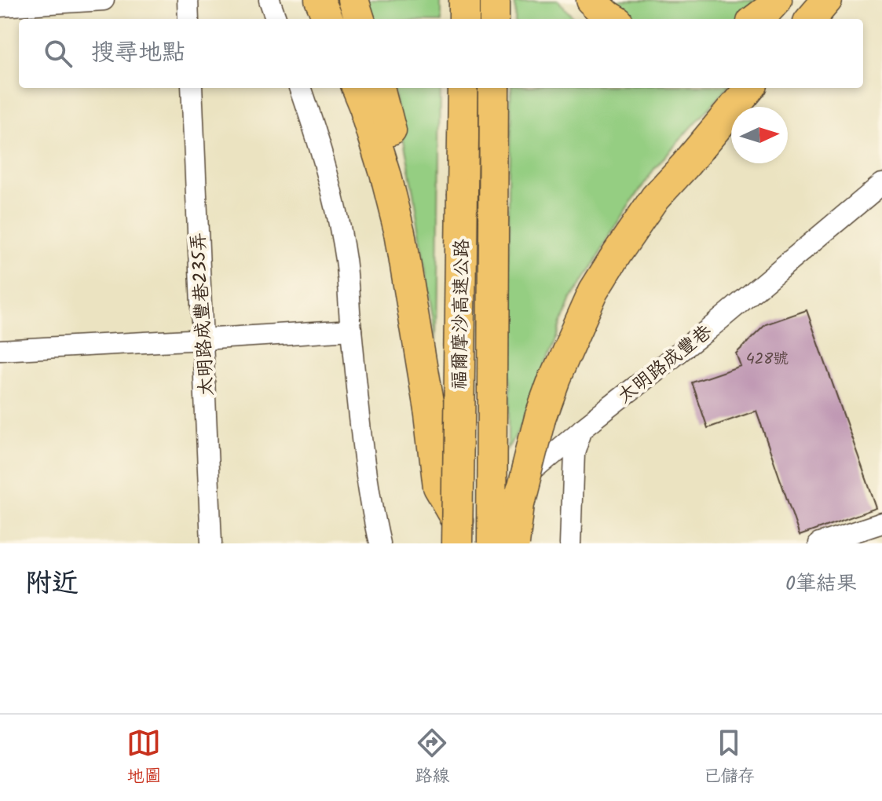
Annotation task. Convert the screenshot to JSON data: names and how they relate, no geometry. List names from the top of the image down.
{
  "streets": {
    "highway": ["福爾摩沙高速公路"],
    "street": ["太明路成豐巷235弄", "太明路成豐巷"]
  },
  "crossings": [
    ["福爾摩沙高速公路", "太明路成豐巷"]
  ],
  "house_numbers": ["428號"],
  "north": "right",
  "page": {
    "search": "搜尋地點",
    "heading": ["附近", "0筆結果"],
    "nav": ["地圖", "路線", "已儲存"]
  }
}
